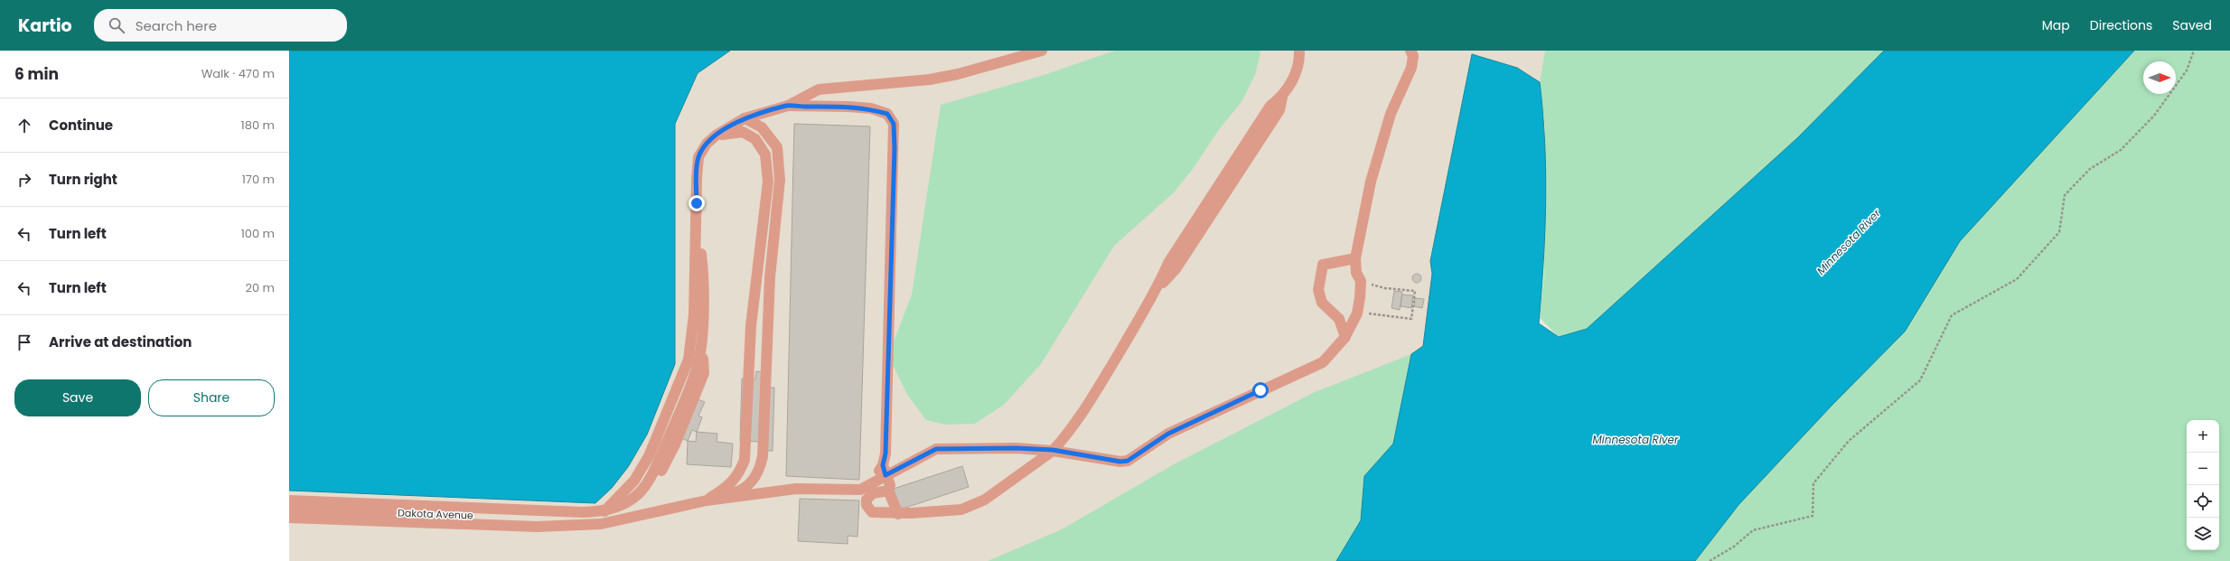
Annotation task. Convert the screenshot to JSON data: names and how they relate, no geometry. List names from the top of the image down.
{
  "streets": {
    "lane": ["Dakota Avenue"]
  },
  "water": ["Minnesota River"],
  "north": "right",
  "page": {
    "header": "Kartio",
    "search": "Search here",
    "nav": ["Map", "Directions", "Saved"],
    "heading": ["6 min", "Walk · 470 m"],
    "list": [
      ["Continue", "180 m"],
      ["Turn right", "170 m"],
      ["Turn left", "100 m"],
      ["Turn left", "20 m"],
      "Arrive at destination"
    ],
    "buttons": ["Save", "Share"],
    "map_buttons": ["+", "−"]
  }
}
